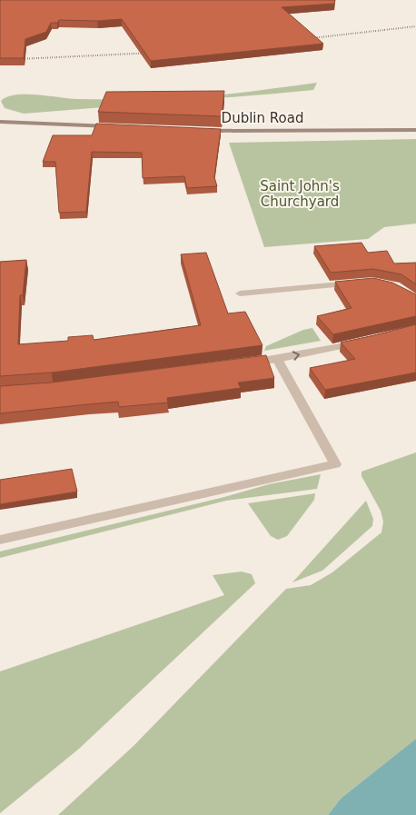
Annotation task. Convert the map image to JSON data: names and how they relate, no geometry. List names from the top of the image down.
{
  "streets": {
    "main road": ["Dublin Road"]
  },
  "parks": ["Saint John's Churchyard"]
}
